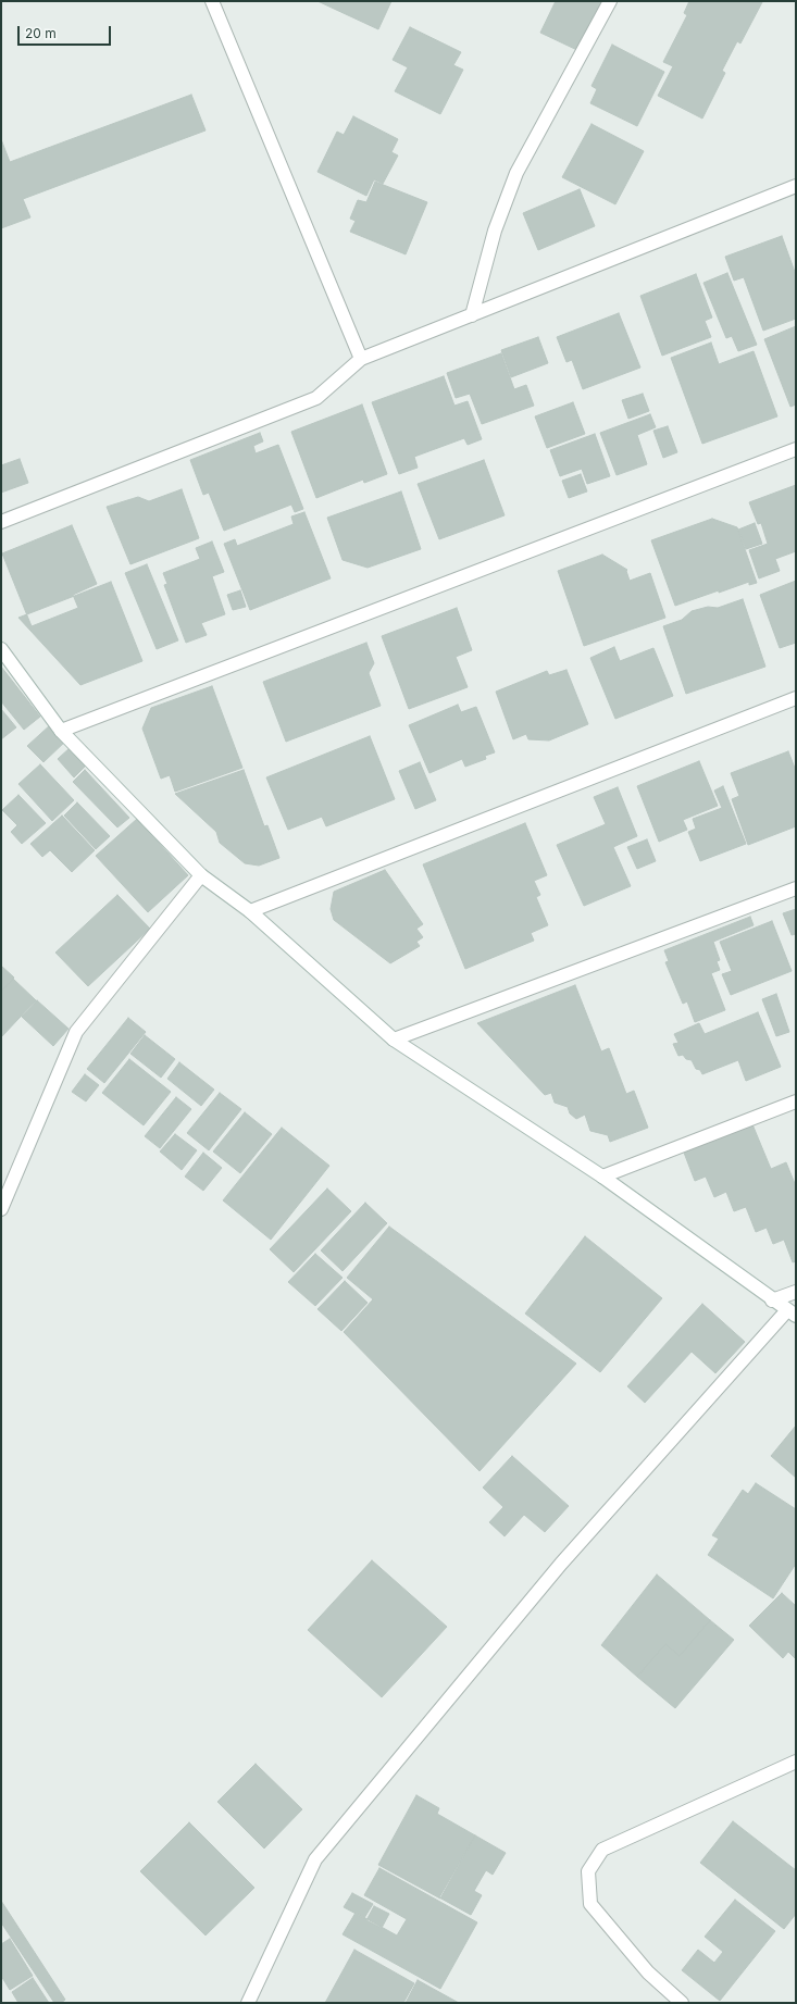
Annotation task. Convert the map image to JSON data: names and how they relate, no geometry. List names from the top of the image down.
{
  "scale_bar": "20 m"
}
